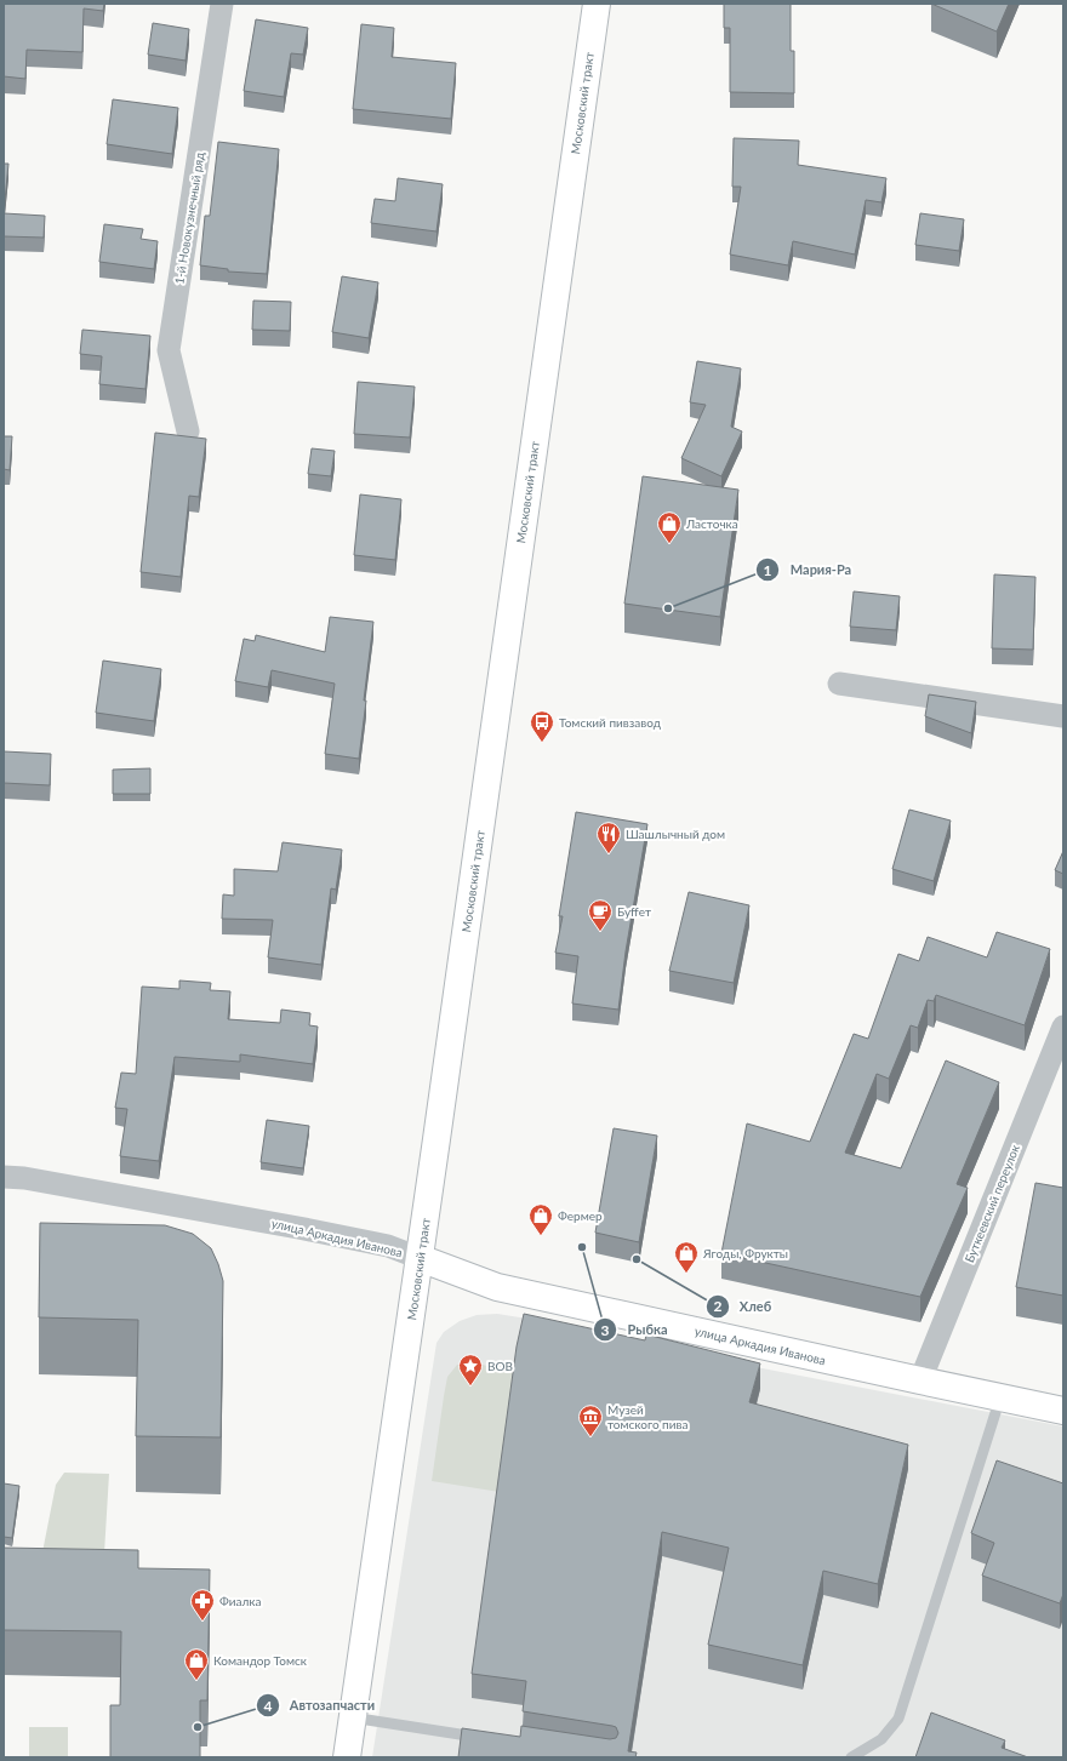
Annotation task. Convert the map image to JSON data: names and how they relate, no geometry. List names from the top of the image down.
{
  "streets": {
    "main road": ["Московский тракт", "улица Аркадия Иванова"],
    "street": ["1-й Новокузнечный ряд", "Буткеевский переулок"]
  },
  "crossings": [
    ["Московский тракт", "улица Аркадия Иванова"],
    ["Буткеевский переулок", "улица Аркадия Иванова"]
  ],
  "places": {
    "shop": [
      "Ласточка",
      "Фермер",
      "Ягоды, Фрукты",
      "Командор Томск"
    ],
    "other": [
      "Мария-Ра",
      "Рыбка",
      "Хлеб",
      "Автозапчасти"
    ],
    "bus stop": ["Томский пивзавод"],
    "restaurant": ["Шашлычный дом"],
    "cafe": ["Буffет"],
    "place": ["ВОВ"],
    "museum": ["Музей томского пива"],
    "pharmacy": ["Фиалка"]
  }
}
